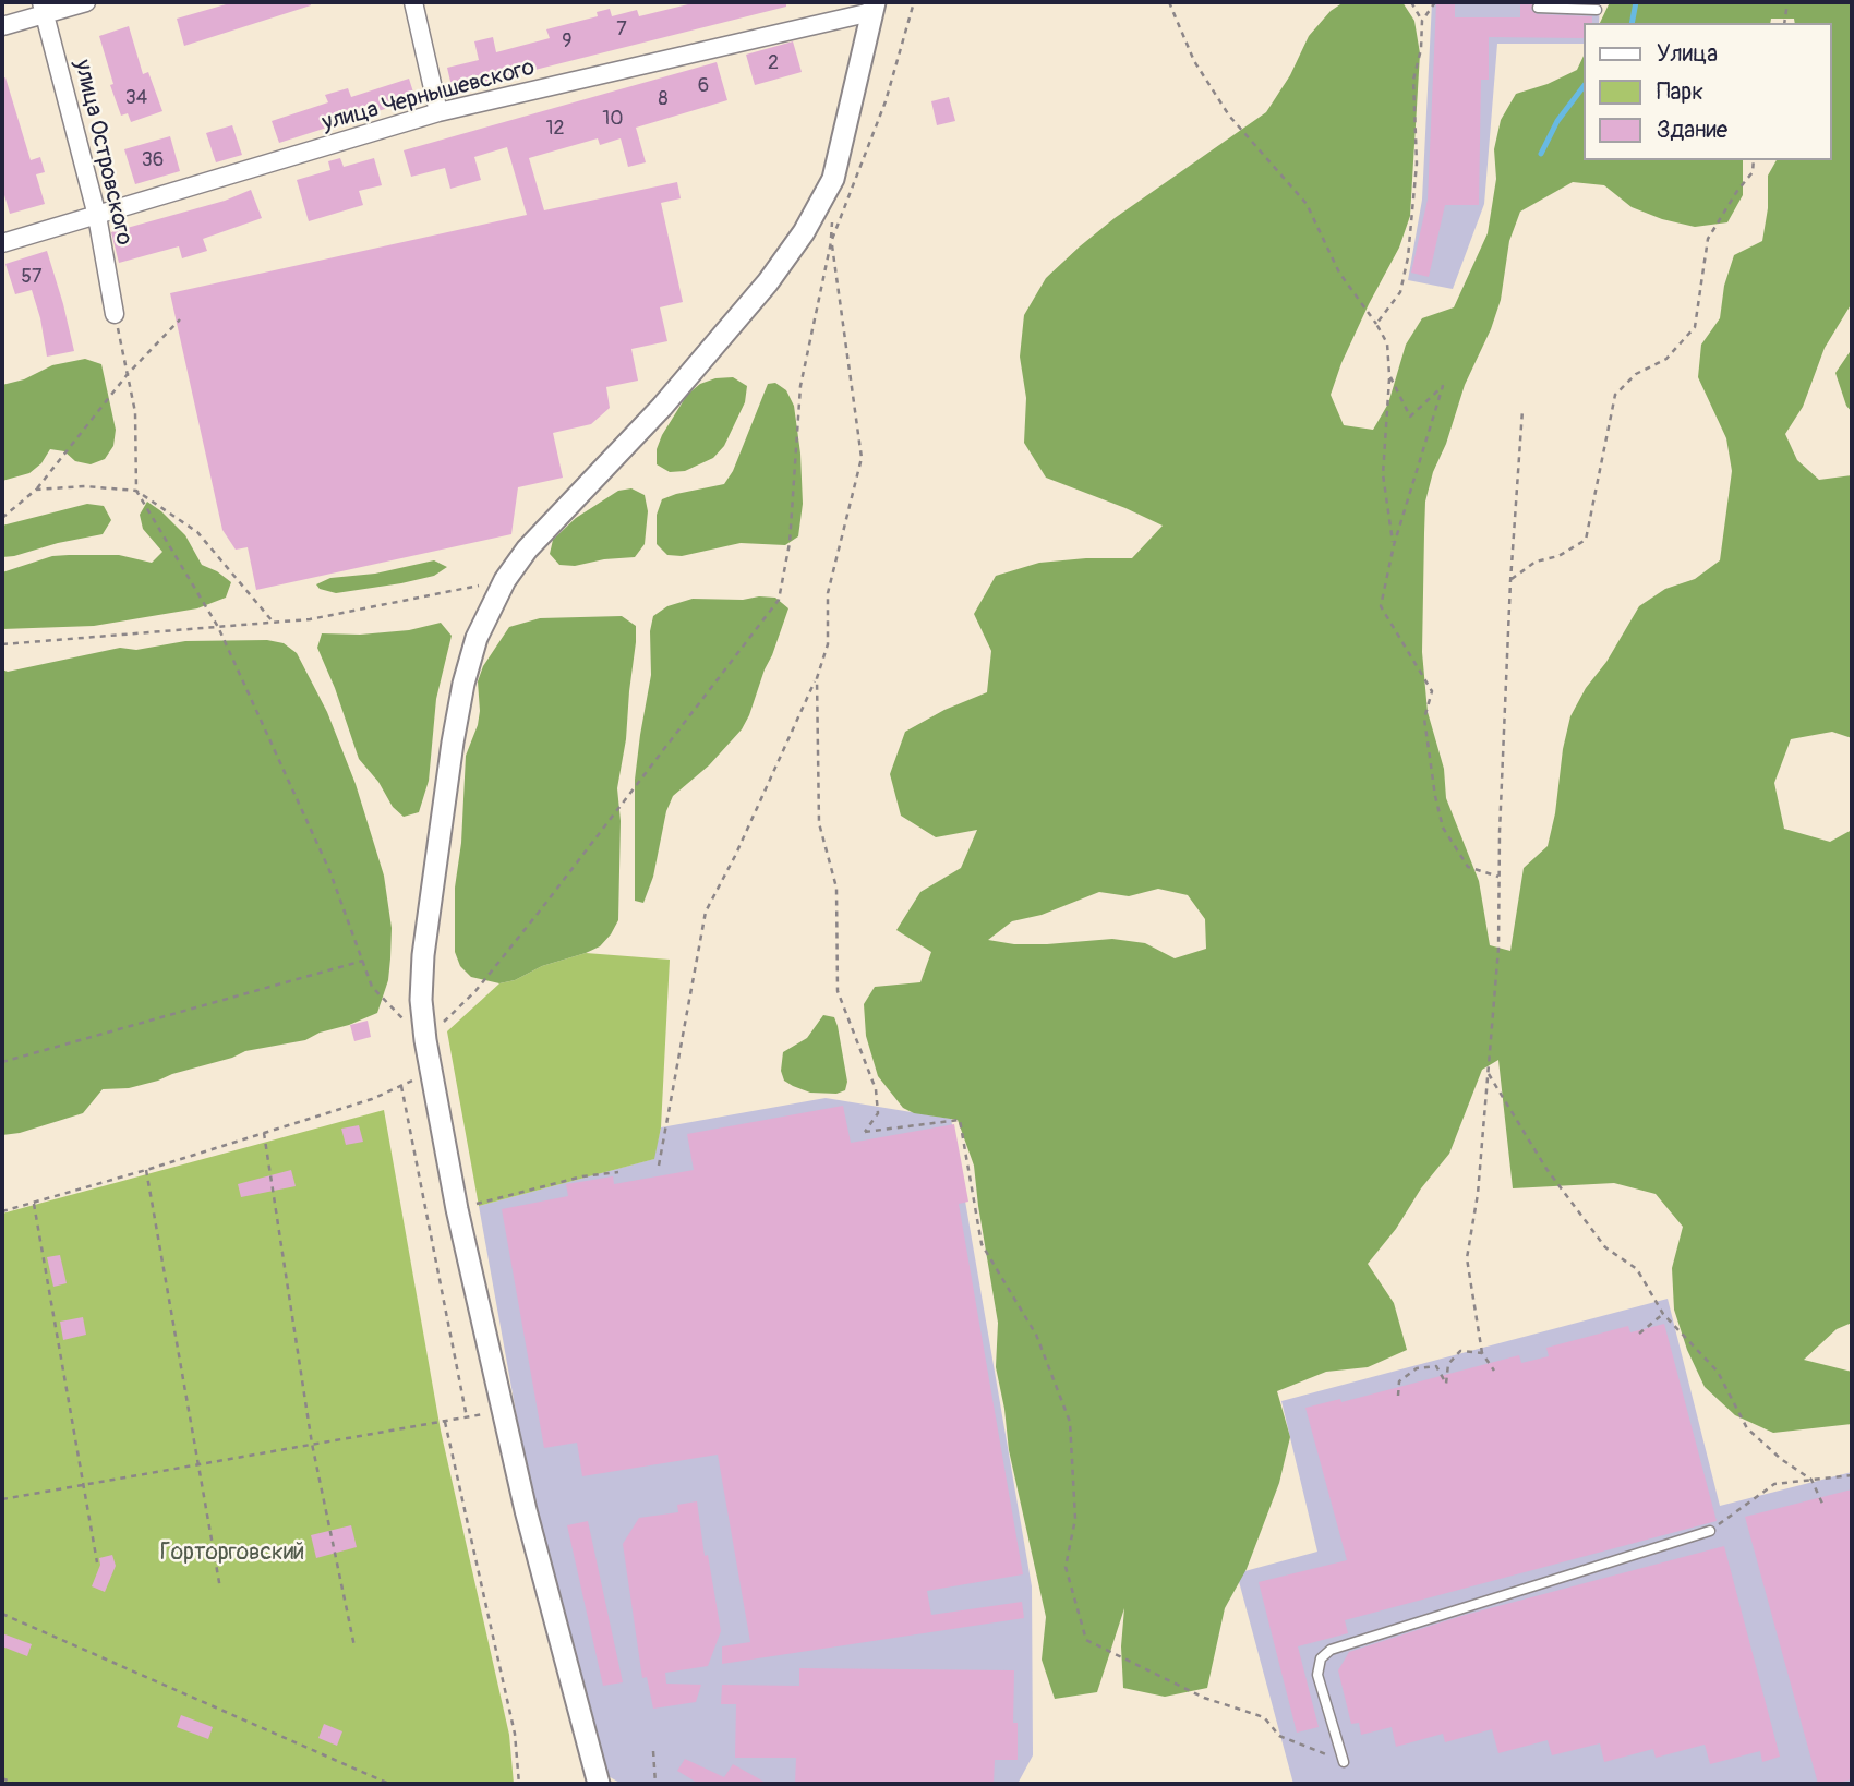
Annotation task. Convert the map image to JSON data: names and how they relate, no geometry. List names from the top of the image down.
{
  "streets": {
    "street": ["улица Чернышевского", "улица Островского"]
  },
  "crossings": [
    ["улица Чернышевского", "улица Островского"]
  ],
  "parks": ["Горторговский"],
  "house_numbers": [
    "7",
    "9",
    "2",
    "6",
    "34",
    "8",
    "10",
    "12",
    "36",
    "57"
  ],
  "legend": ["Улица", "Парк", "Здание"]
}
